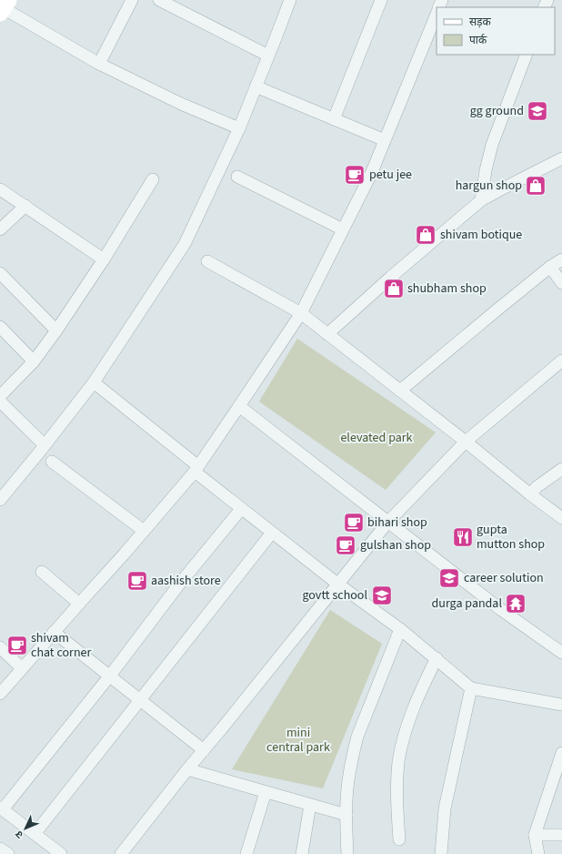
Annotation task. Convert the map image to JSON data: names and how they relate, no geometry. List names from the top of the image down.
{
  "parks": ["elevated park", "mini central park"],
  "places": {
    "school or university": ["gg ground", "career solution", "govtt school"],
    "cafe": [
      "petu jee",
      "bihari shop",
      "gulshan shop",
      "aashish store",
      "shivam chat corner"
    ],
    "shop": ["hargun shop", "shivam botique", "shubham shop"],
    "restaurant": ["gupta mutton shop"],
    "temple": ["durga pandal"]
  },
  "legend": ["सड़क", "पार्क"],
  "north": "bottom left"
}
